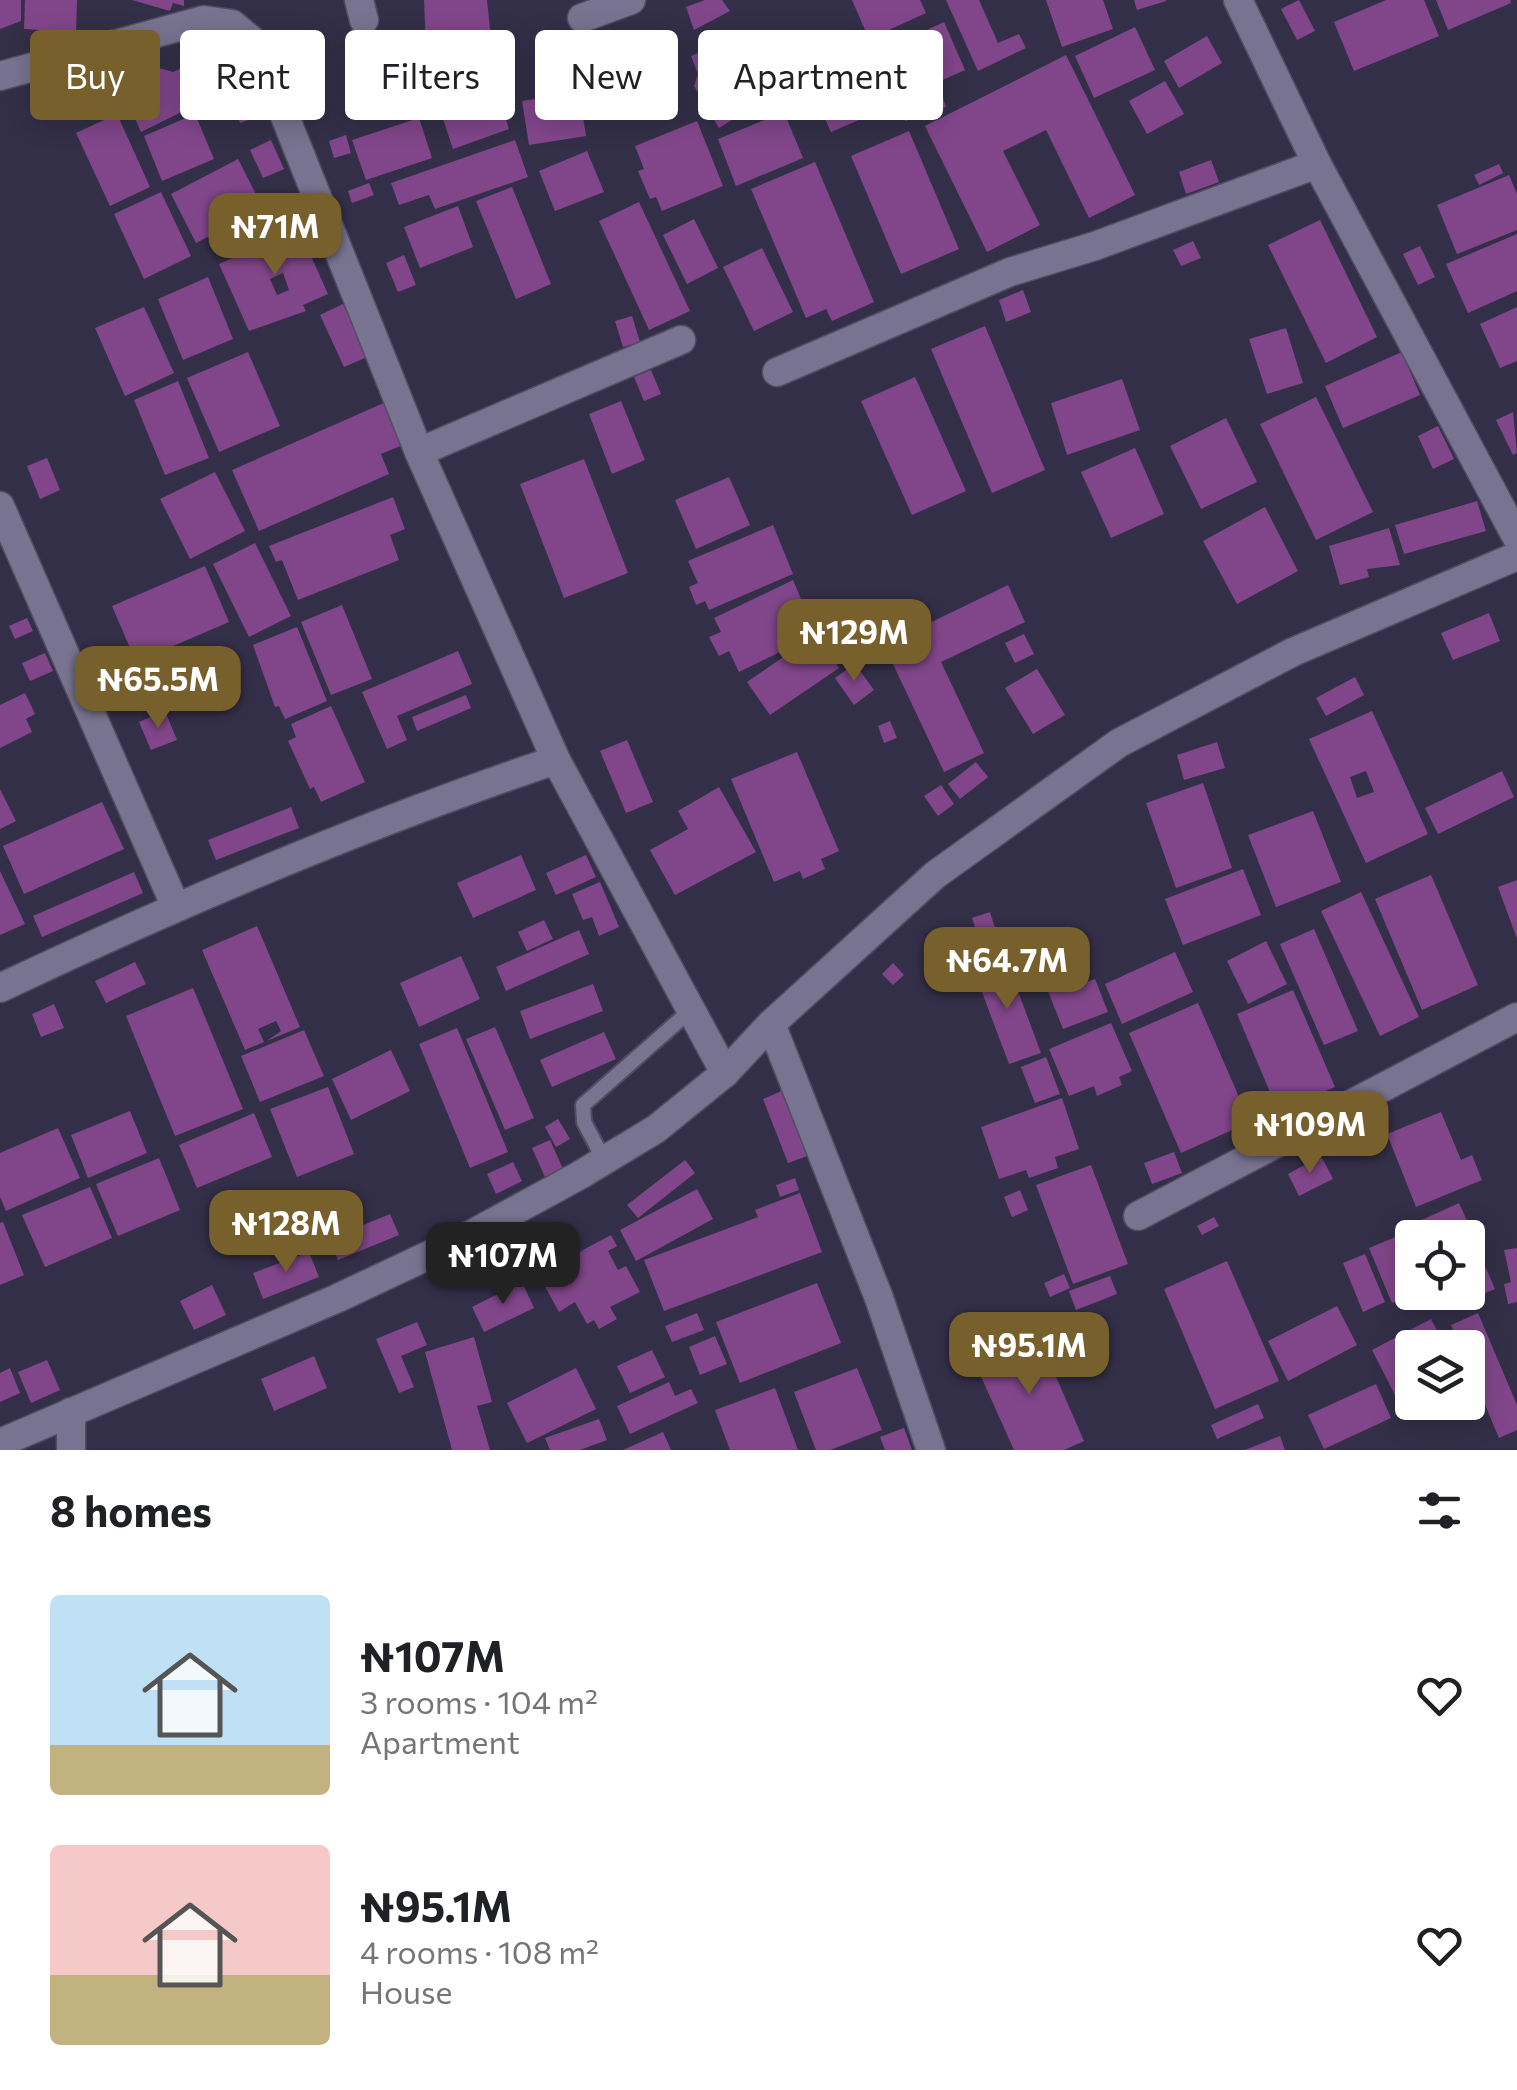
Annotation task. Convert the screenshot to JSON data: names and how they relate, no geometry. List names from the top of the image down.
{
  "page": {
    "chip": [
      "Buy",
      "Rent",
      "Filters",
      "New",
      "Apartment"
    ],
    "price": [
      "₦71M",
      "₦129M",
      "₦65.5M",
      "₦64.7M",
      "₦109M",
      "₦128M",
      "₦107M",
      "₦95.1M"
    ],
    "heading": "8 homes",
    "list": [
      {
        "name": "₦107M",
        "note": "3 rooms · 104 m² · Apartment"
      },
      {
        "name": "₦95.1M",
        "note": "4 rooms · 108 m² · House"
      }
    ]
  }
}
